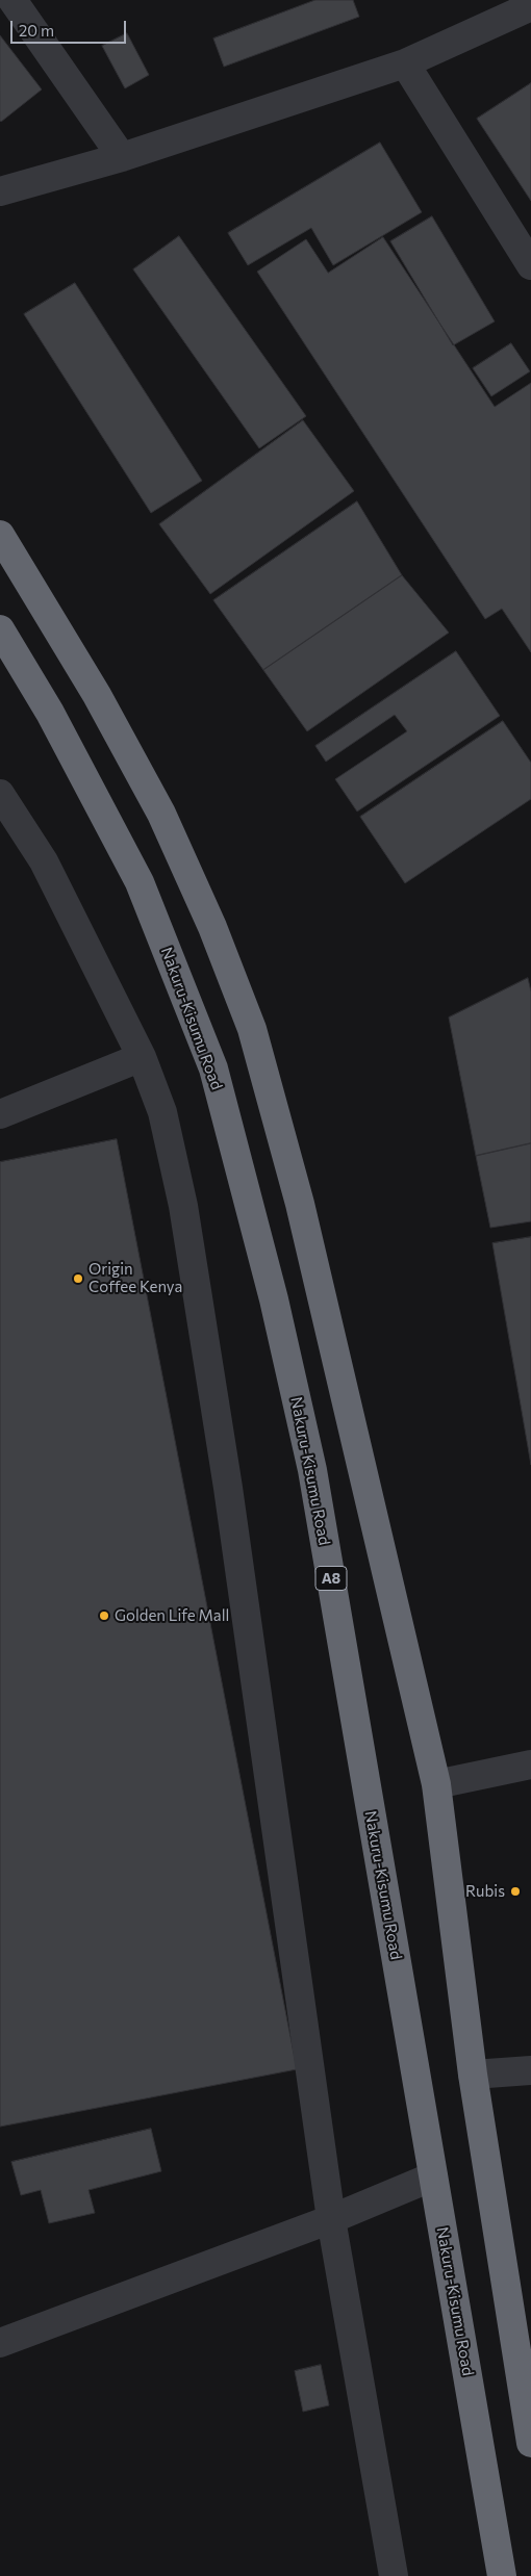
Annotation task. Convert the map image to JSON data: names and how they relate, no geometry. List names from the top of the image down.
{
  "streets": {
    "highway": ["Nakuru-Kisumu Road", "A8"]
  },
  "places": ["Origin Coffee Kenya", "Golden Life Mall", "Rubis"],
  "scale_bar": "20 m"
}
